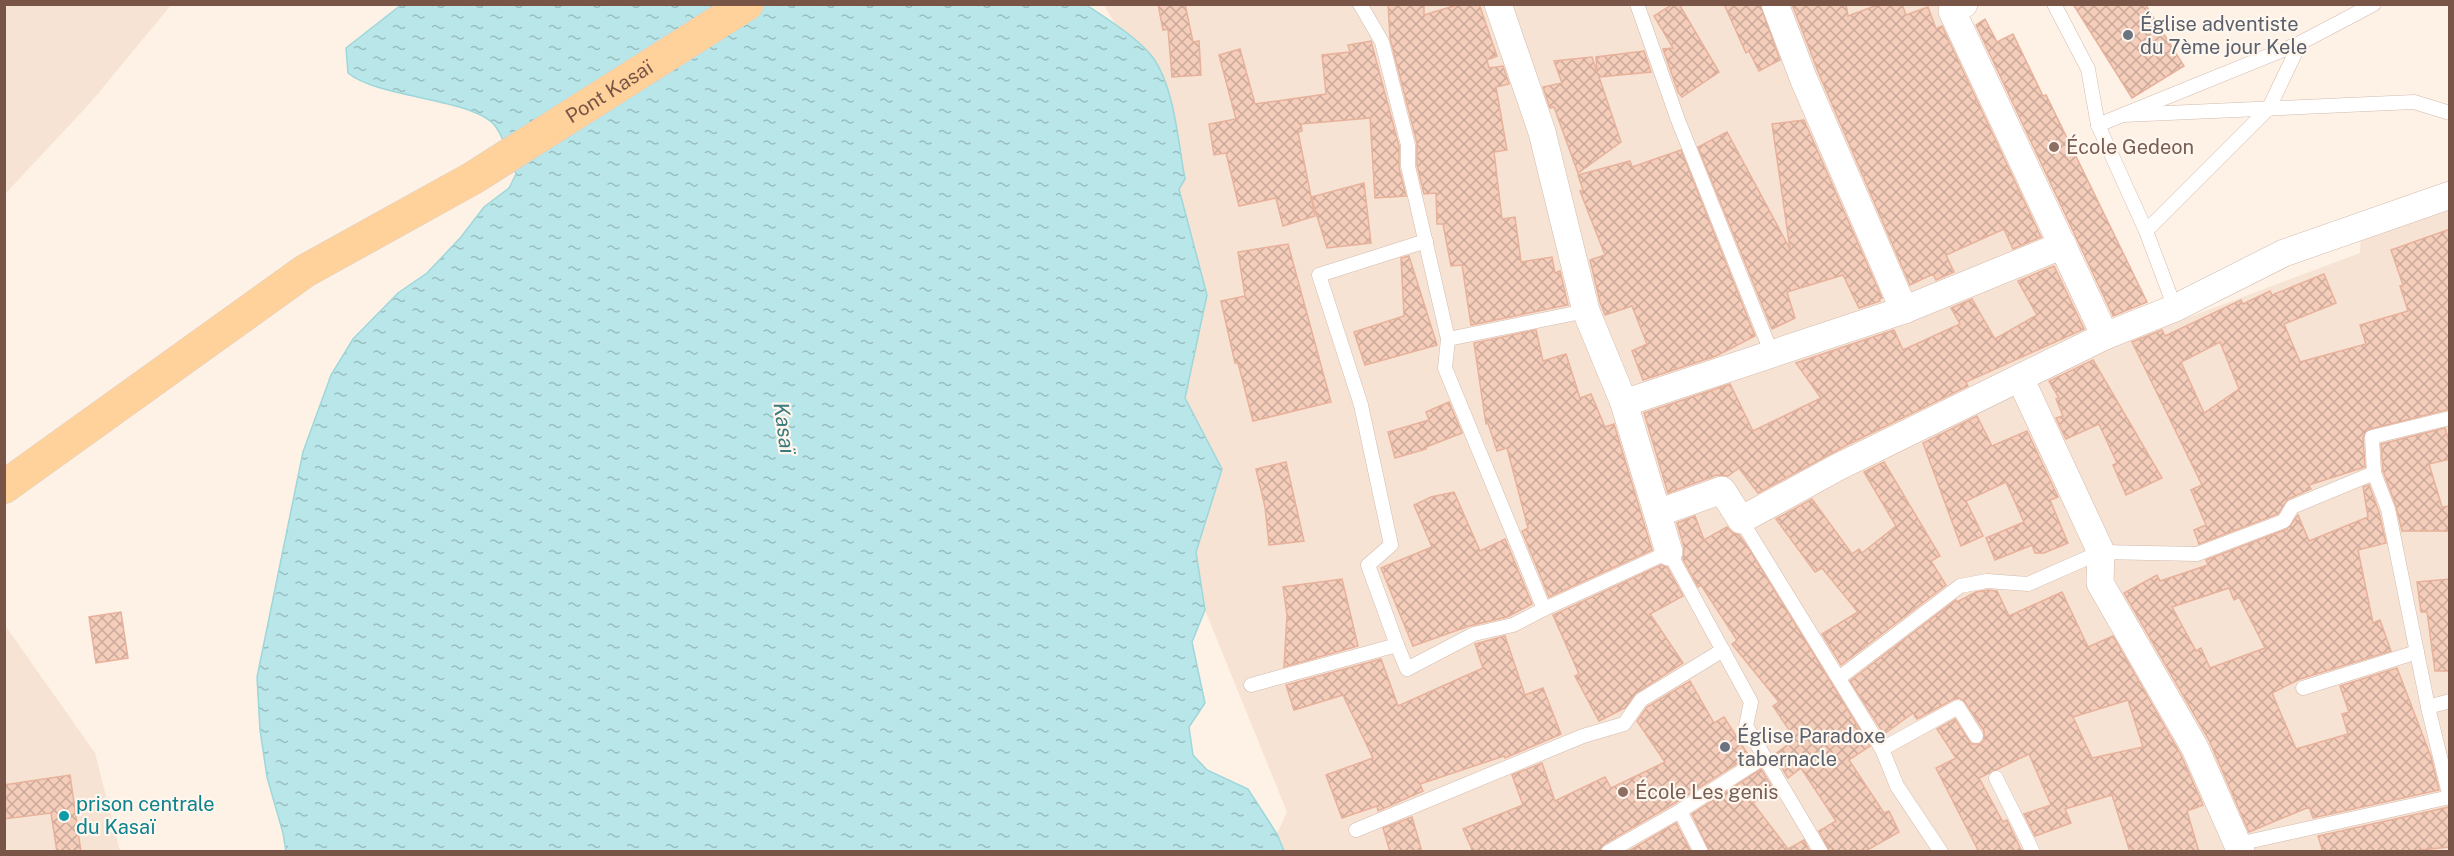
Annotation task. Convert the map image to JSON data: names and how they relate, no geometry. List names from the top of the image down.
{
  "streets": {
    "main road": ["Pont Kasaï"]
  },
  "water": ["Kasaï"],
  "places": [
    "Église adventiste du 7ème jour Kele",
    "École Gedeon",
    "Église Paradoxe tabernacle",
    "École Les genis",
    "prison centrale du Kasaï"
  ]
}
